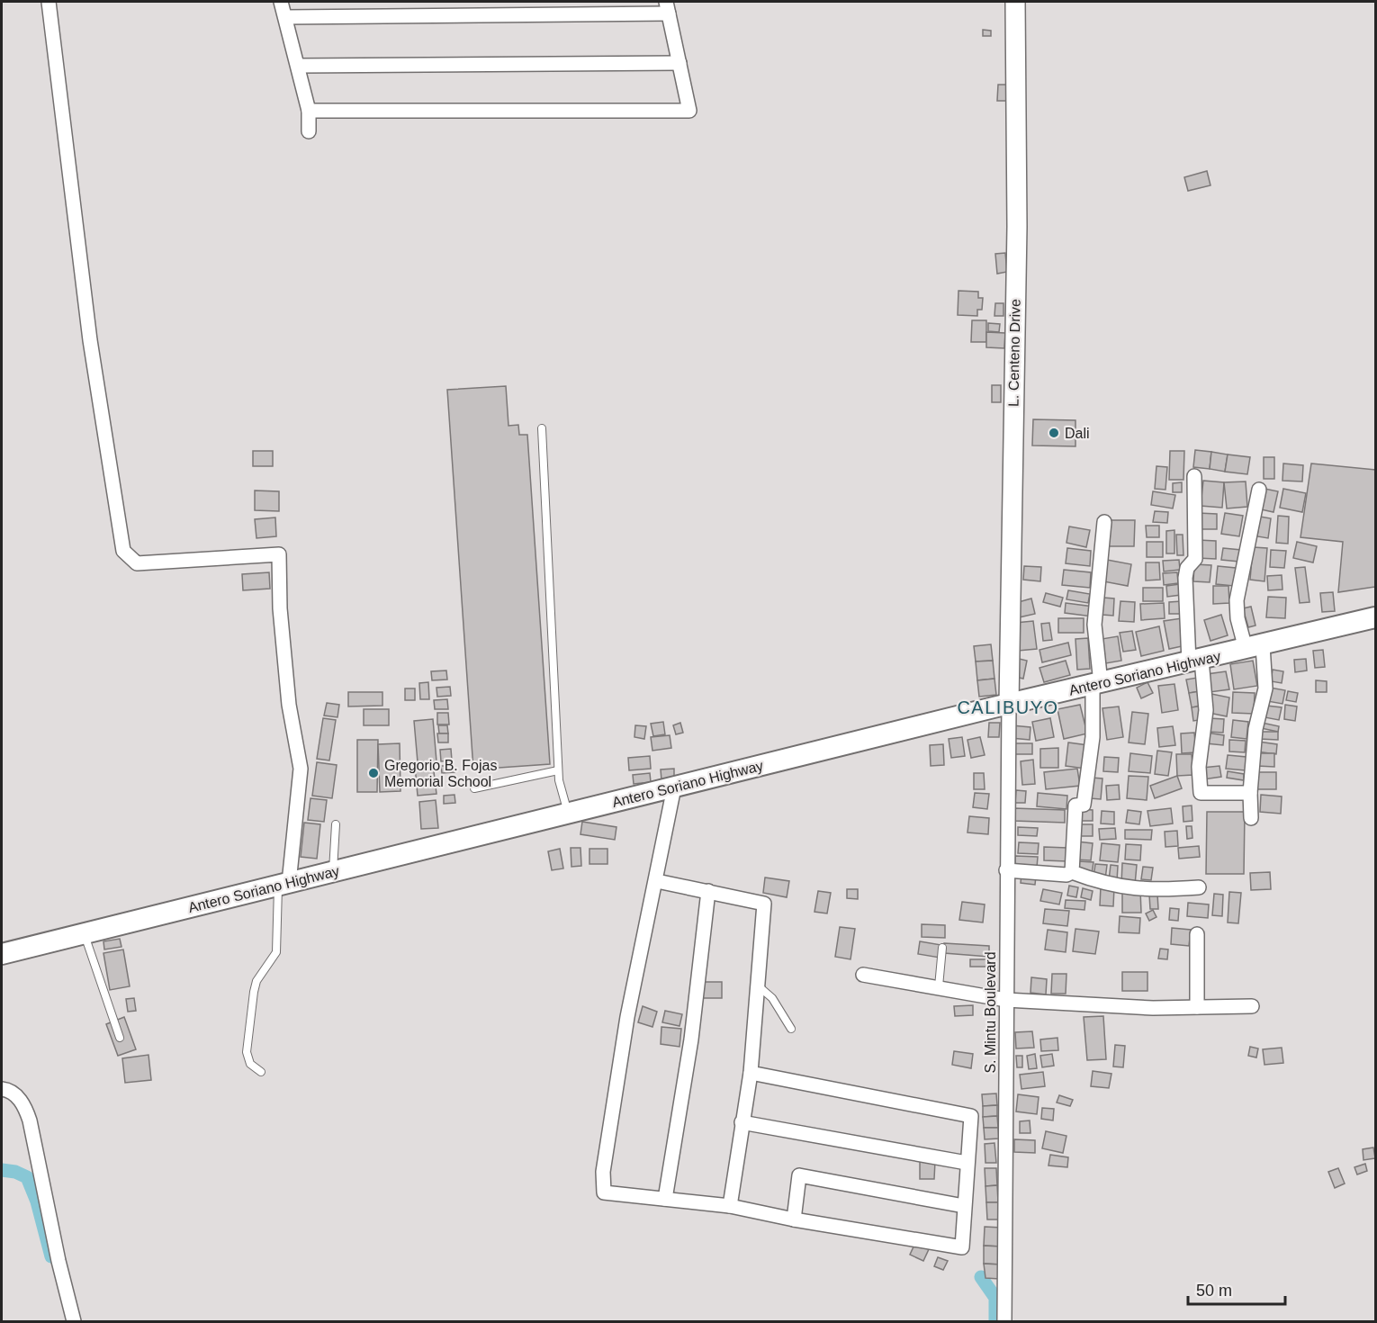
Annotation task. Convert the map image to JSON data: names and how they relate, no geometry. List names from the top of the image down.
{
  "streets": {
    "main road": ["Antero Soriano Highway"],
    "street": ["L. Centeno Drive", "S. Mintu Boulevard"]
  },
  "crossings": [
    ["L. Centeno Drive", "Antero Soriano Highway"],
    ["L. Centeno Drive", "S. Mintu Boulevard"],
    ["Antero Soriano Highway", "S. Mintu Boulevard"]
  ],
  "districts": ["CALIBUYO"],
  "places": ["Dali", "Gregorio B. Fojas Memorial School"],
  "scale_bar": "50 m"
}
